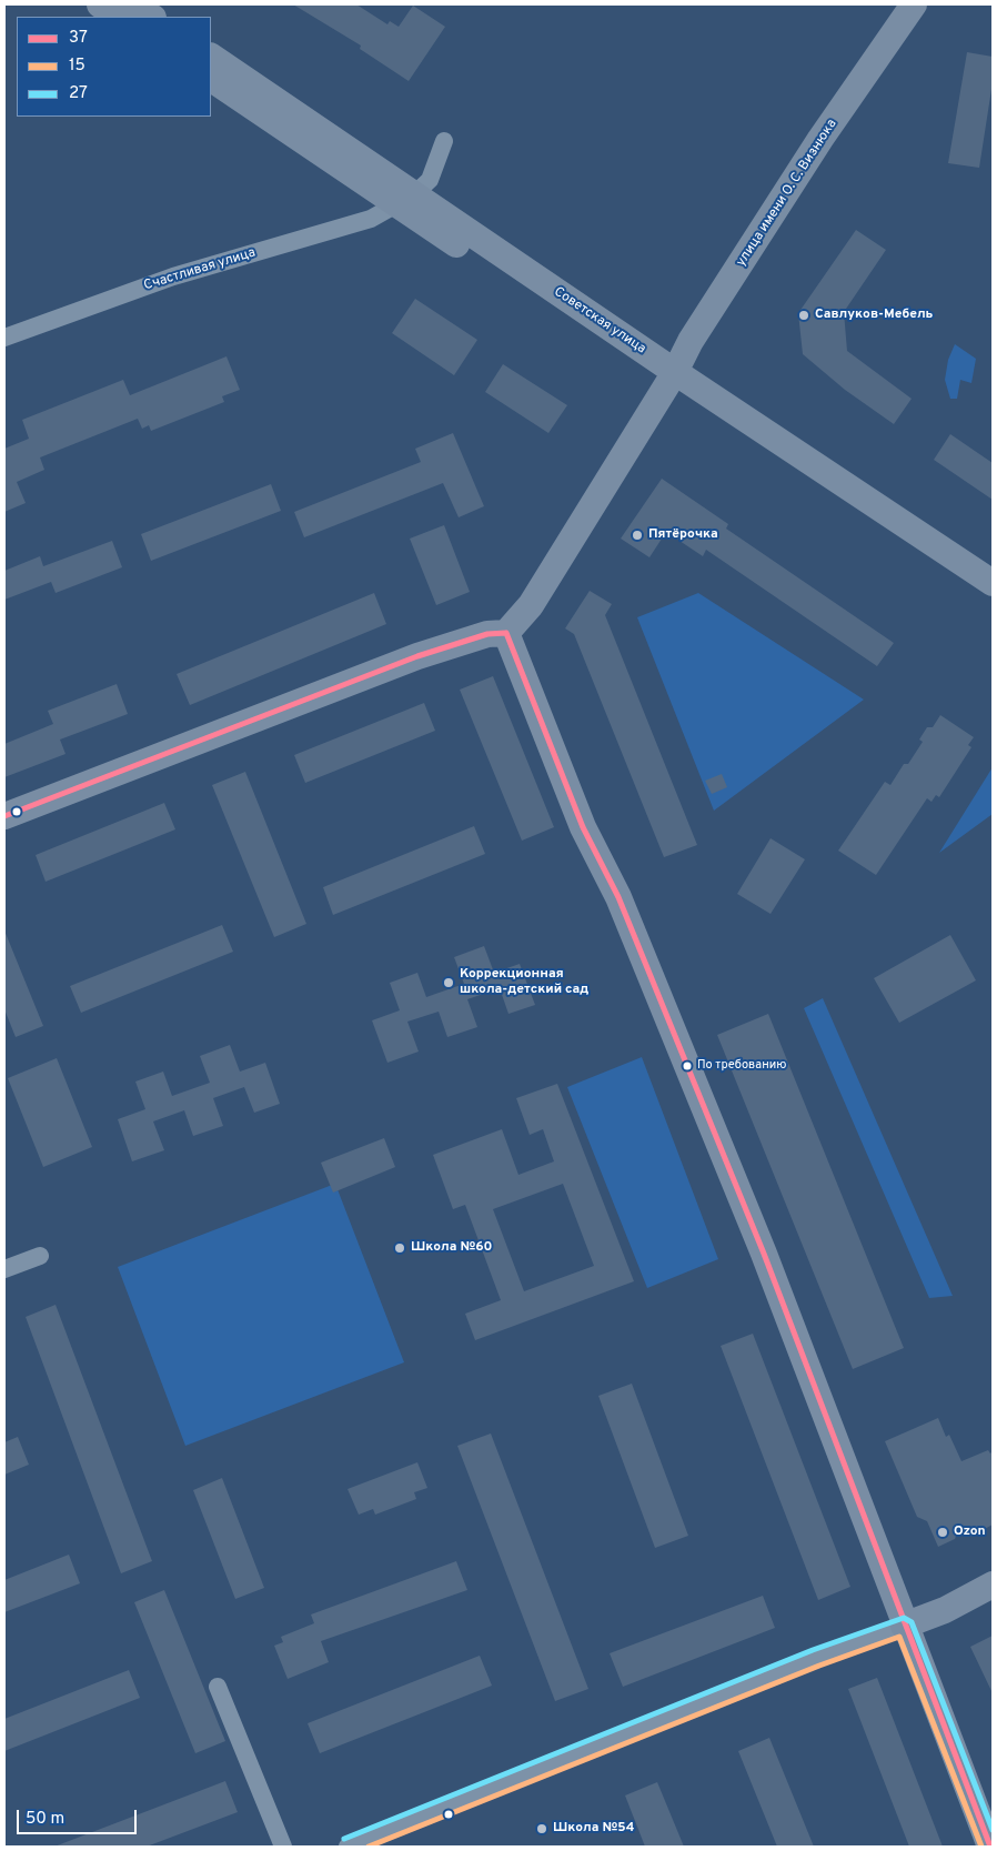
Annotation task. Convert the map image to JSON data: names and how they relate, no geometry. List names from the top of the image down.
{
  "streets": {
    "main road": ["улица имени О. С. Визнюка", "Советская улица"],
    "street": ["Счастливая улица"]
  },
  "crossings": [
    ["улица имени О. С. Визнюка", "Советская улица"],
    ["Счастливая улица", "Советская улица"]
  ],
  "places": [
    "Савлуков-Мебель",
    "Пятёрочка",
    "Коррекционная школа-детский сад",
    "По требованию",
    "Школа №60",
    "Ozon",
    "Школа №54"
  ],
  "lines": ["transit line 37", "transit line 27", "transit line 15"],
  "legend": ["37", "15", "27"],
  "scale_bar": "50 m"
}
